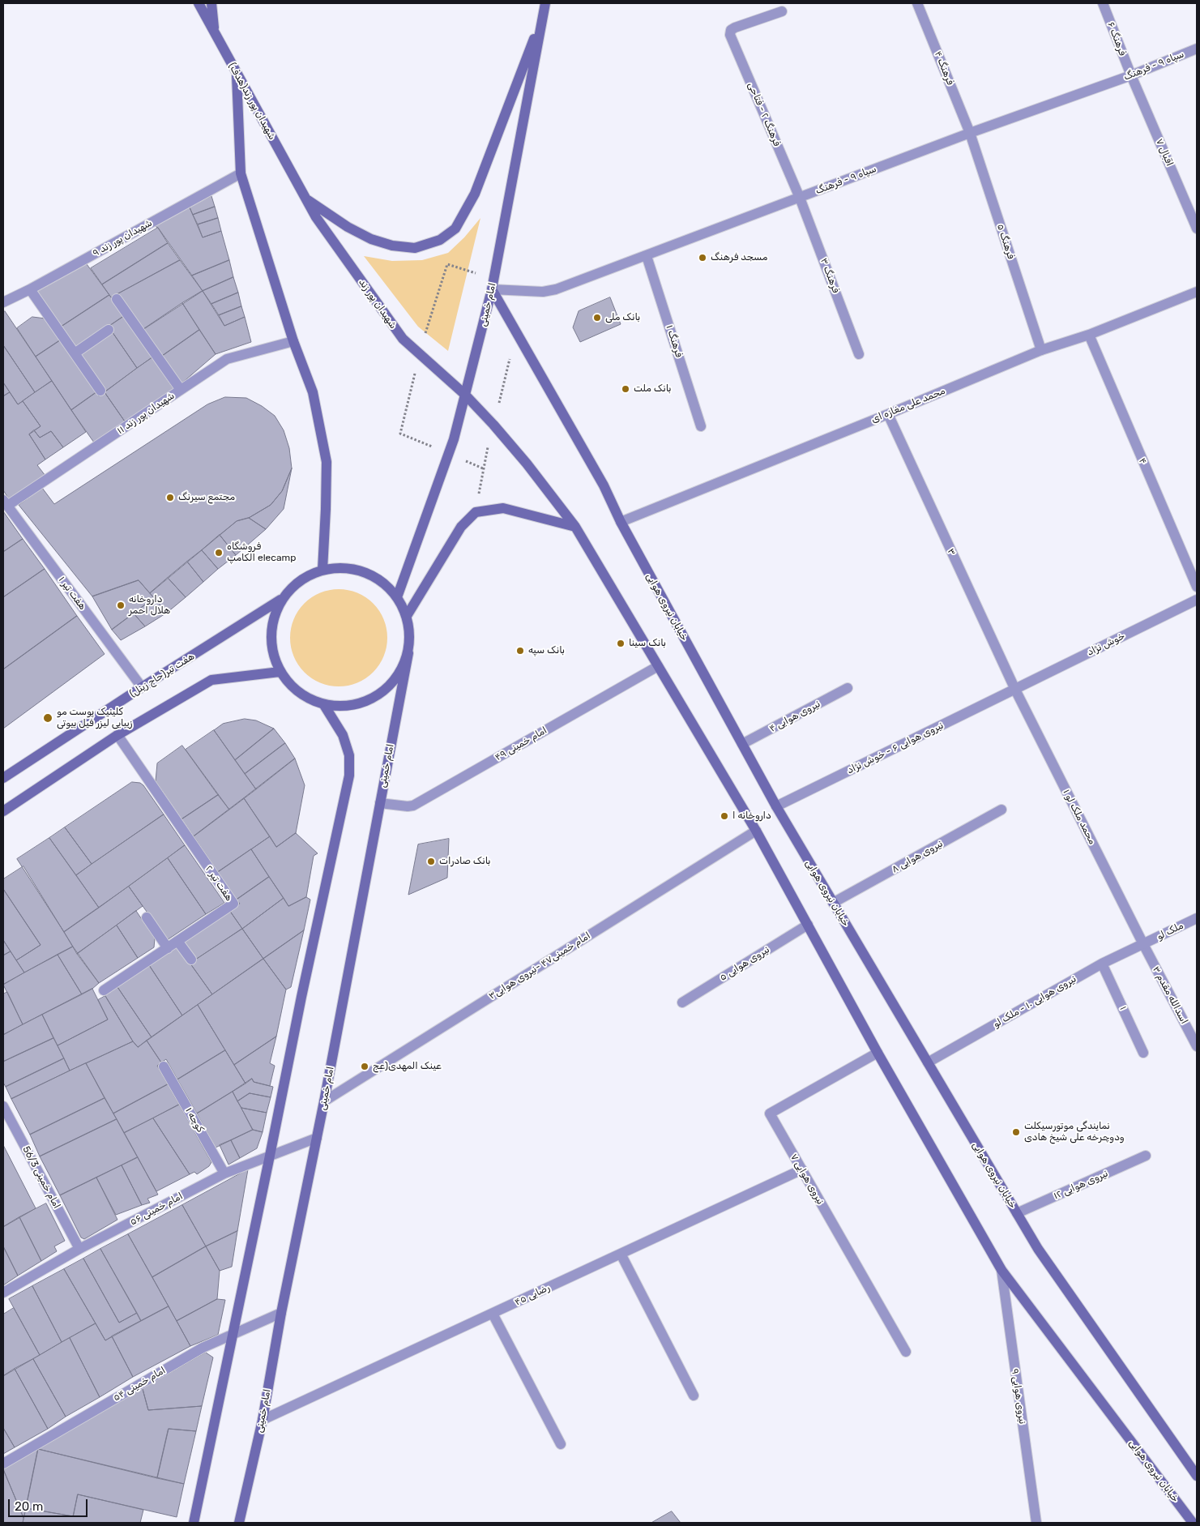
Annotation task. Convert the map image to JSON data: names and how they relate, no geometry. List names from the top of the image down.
{
  "streets": {
    "main road": [
      "شهیدان پور زند(هدف)",
      "شهیدان پور زند",
      "امام خمینی",
      "خیابان نیروی هوایی",
      "هفت تیر(حاج زینل)"
    ],
    "street": [
      "فرهنگ ۶",
      "سپاه ۹ - فرهنگ",
      "فرهنگ ۴",
      "فرهنگ ۲ - فتاحی",
      "۷ اقبال",
      "شهیدان پور زند ۹",
      "فرهنگ ۵",
      "فرهنگ ۳",
      "فرهنگ ۱",
      "محمد علی مغازه ای",
      "شهیدان پور زند ۱۱",
      "۴",
      "۳",
      "هفت تیر ۱",
      "خوش نژاد",
      "نیروی هوایی ۴",
      "امام خمینی ۴۹",
      "نیروی هوایی ۶ - خوش نژاد",
      "۱ محمد ملک لو",
      "نیروی هوایی ۸",
      "هفت تیر ۲",
      "ملک لو",
      "نیروی هوایی ۵",
      "امام خمینی۴۷ -نیروی هوایی۳",
      "۳ اسدالله مقدم",
      "نیروی هوایی ۱۰ - ملک لو",
      "۱",
      "کوچه ۱",
      "امام خمینی 56/3",
      "نیروی هوایی ۷",
      "نیروی هوایی ۱۲",
      "امام خمینی ۵۶",
      "رضایی ۴۵",
      "امام خمینی ۵۴",
      "نیروی هوایی ۹"
    ]
  },
  "crossings": [
    ["فرهنگ ۶", "سپاه ۹ - فرهنگ"],
    ["فرهنگ ۶", "۷ اقبال"],
    ["سپاه ۹ - فرهنگ", "فرهنگ ۴"],
    ["سپاه ۹ - فرهنگ", "فرهنگ ۲ - فتاحی"],
    ["سپاه ۹ - فرهنگ", "۷ اقبال"],
    ["سپاه ۹ - فرهنگ", "فرهنگ ۵"],
    ["سپاه ۹ - فرهنگ", "فرهنگ ۳"],
    ["سپاه ۹ - فرهنگ", "امام خمینی"],
    ["سپاه ۹ - فرهنگ", "فرهنگ ۱"],
    ["سپاه ۹ - فرهنگ", "خیابان نیروی هوایی"],
    ["فرهنگ ۴", "فرهنگ ۵"],
    ["شهیدان پور زند(هدف)", "شهیدان پور زند"],
    ["فرهنگ ۲ - فتاحی", "فرهنگ ۳"],
    ["فرهنگ ۵", "محمد علی مغازه ای"],
    ["شهیدان پور زند", "امام خمینی"],
    ["شهیدان پور زند", "خیابان نیروی هوایی"],
    ["امام خمینی", "خیابان نیروی هوایی"],
    ["امام خمینی", "هفت تیر(حاج زینل)"],
    ["امام خمینی", "امام خمینی ۴۹"],
    ["امام خمینی", "امام خمینی۴۷ -نیروی هوایی۳"],
    ["امام خمینی", "امام خمینی ۵۶"],
    ["امام خمینی", "رضایی ۴۵"],
    ["امام خمینی", "امام خمینی ۵۴"],
    ["محمد علی مغازه ای", "۴"],
    ["محمد علی مغازه ای", "۳"],
    ["محمد علی مغازه ای", "خیابان نیروی هوایی"],
    ["شهیدان پور زند ۱۱", "هفت تیر ۱"],
    ["۳", "خوش نژاد"],
    ["۳", "نیروی هوایی ۶ - خوش نژاد"],
    ["۳", "۱ محمد ملک لو"],
    ["هفت تیر ۱", "هفت تیر(حاج زینل)"],
    ["خیابان نیروی هوایی", "نیروی هوایی ۴"],
    ["خیابان نیروی هوایی", "امام خمینی ۴۹"],
    ["خیابان نیروی هوایی", "نیروی هوایی ۶ - خوش نژاد"],
    ["خیابان نیروی هوایی", "نیروی هوایی ۸"],
    ["خیابان نیروی هوایی", "نیروی هوایی ۵"],
    ["خیابان نیروی هوایی", "امام خمینی۴۷ -نیروی هوایی۳"],
    ["خیابان نیروی هوایی", "نیروی هوایی ۱۰ - ملک لو"],
    ["خیابان نیروی هوایی", "نیروی هوایی ۷"],
    ["خیابان نیروی هوایی", "نیروی هوایی ۱۲"],
    ["خیابان نیروی هوایی", "نیروی هوایی ۹"],
    ["خوش نژاد", "نیروی هوایی ۶ - خوش نژاد"],
    ["خوش نژاد", "۱ محمد ملک لو"],
    ["نیروی هوایی ۶ - خوش نژاد", "۱ محمد ملک لو"],
    ["۱ محمد ملک لو", "ملک لو"],
    ["۱ محمد ملک لو", "۳ اسدالله مقدم"],
    ["۱ محمد ملک لو", "نیروی هوایی ۱۰ - ملک لو"],
    ["ملک لو", "۳ اسدالله مقدم"],
    ["ملک لو", "نیروی هوایی ۱۰ - ملک لو"],
    ["۳ اسدالله مقدم", "نیروی هوایی ۱۰ - ملک لو"],
    ["نیروی هوایی ۱۰ - ملک لو", "۱"],
    ["کوچه ۱", "امام خمینی ۵۶"],
    ["امام خمینی 56/3", "امام خمینی ۵۶"],
    ["نیروی هوایی ۷", "رضایی ۴۵"]
  ],
  "places": [
    "مسجد فرهنگ",
    "بانک ملی",
    "بانک ملت",
    "مجتمع سیرنگ",
    "فروشگاه الکامپ elecamp",
    "داروخانه هلال احمر",
    "بانک سینا",
    "بانک سپه",
    "کلینیک پوست مو زیبایی لیزر فیل بیوتی",
    "داروخانه ا",
    "بانک صادرات",
    "عینک المهدی(عج",
    "نمایندگی موتورسیکلت ودوچرخه علی شیخ هادی"
  ],
  "scale_bar": "20 m"
}
